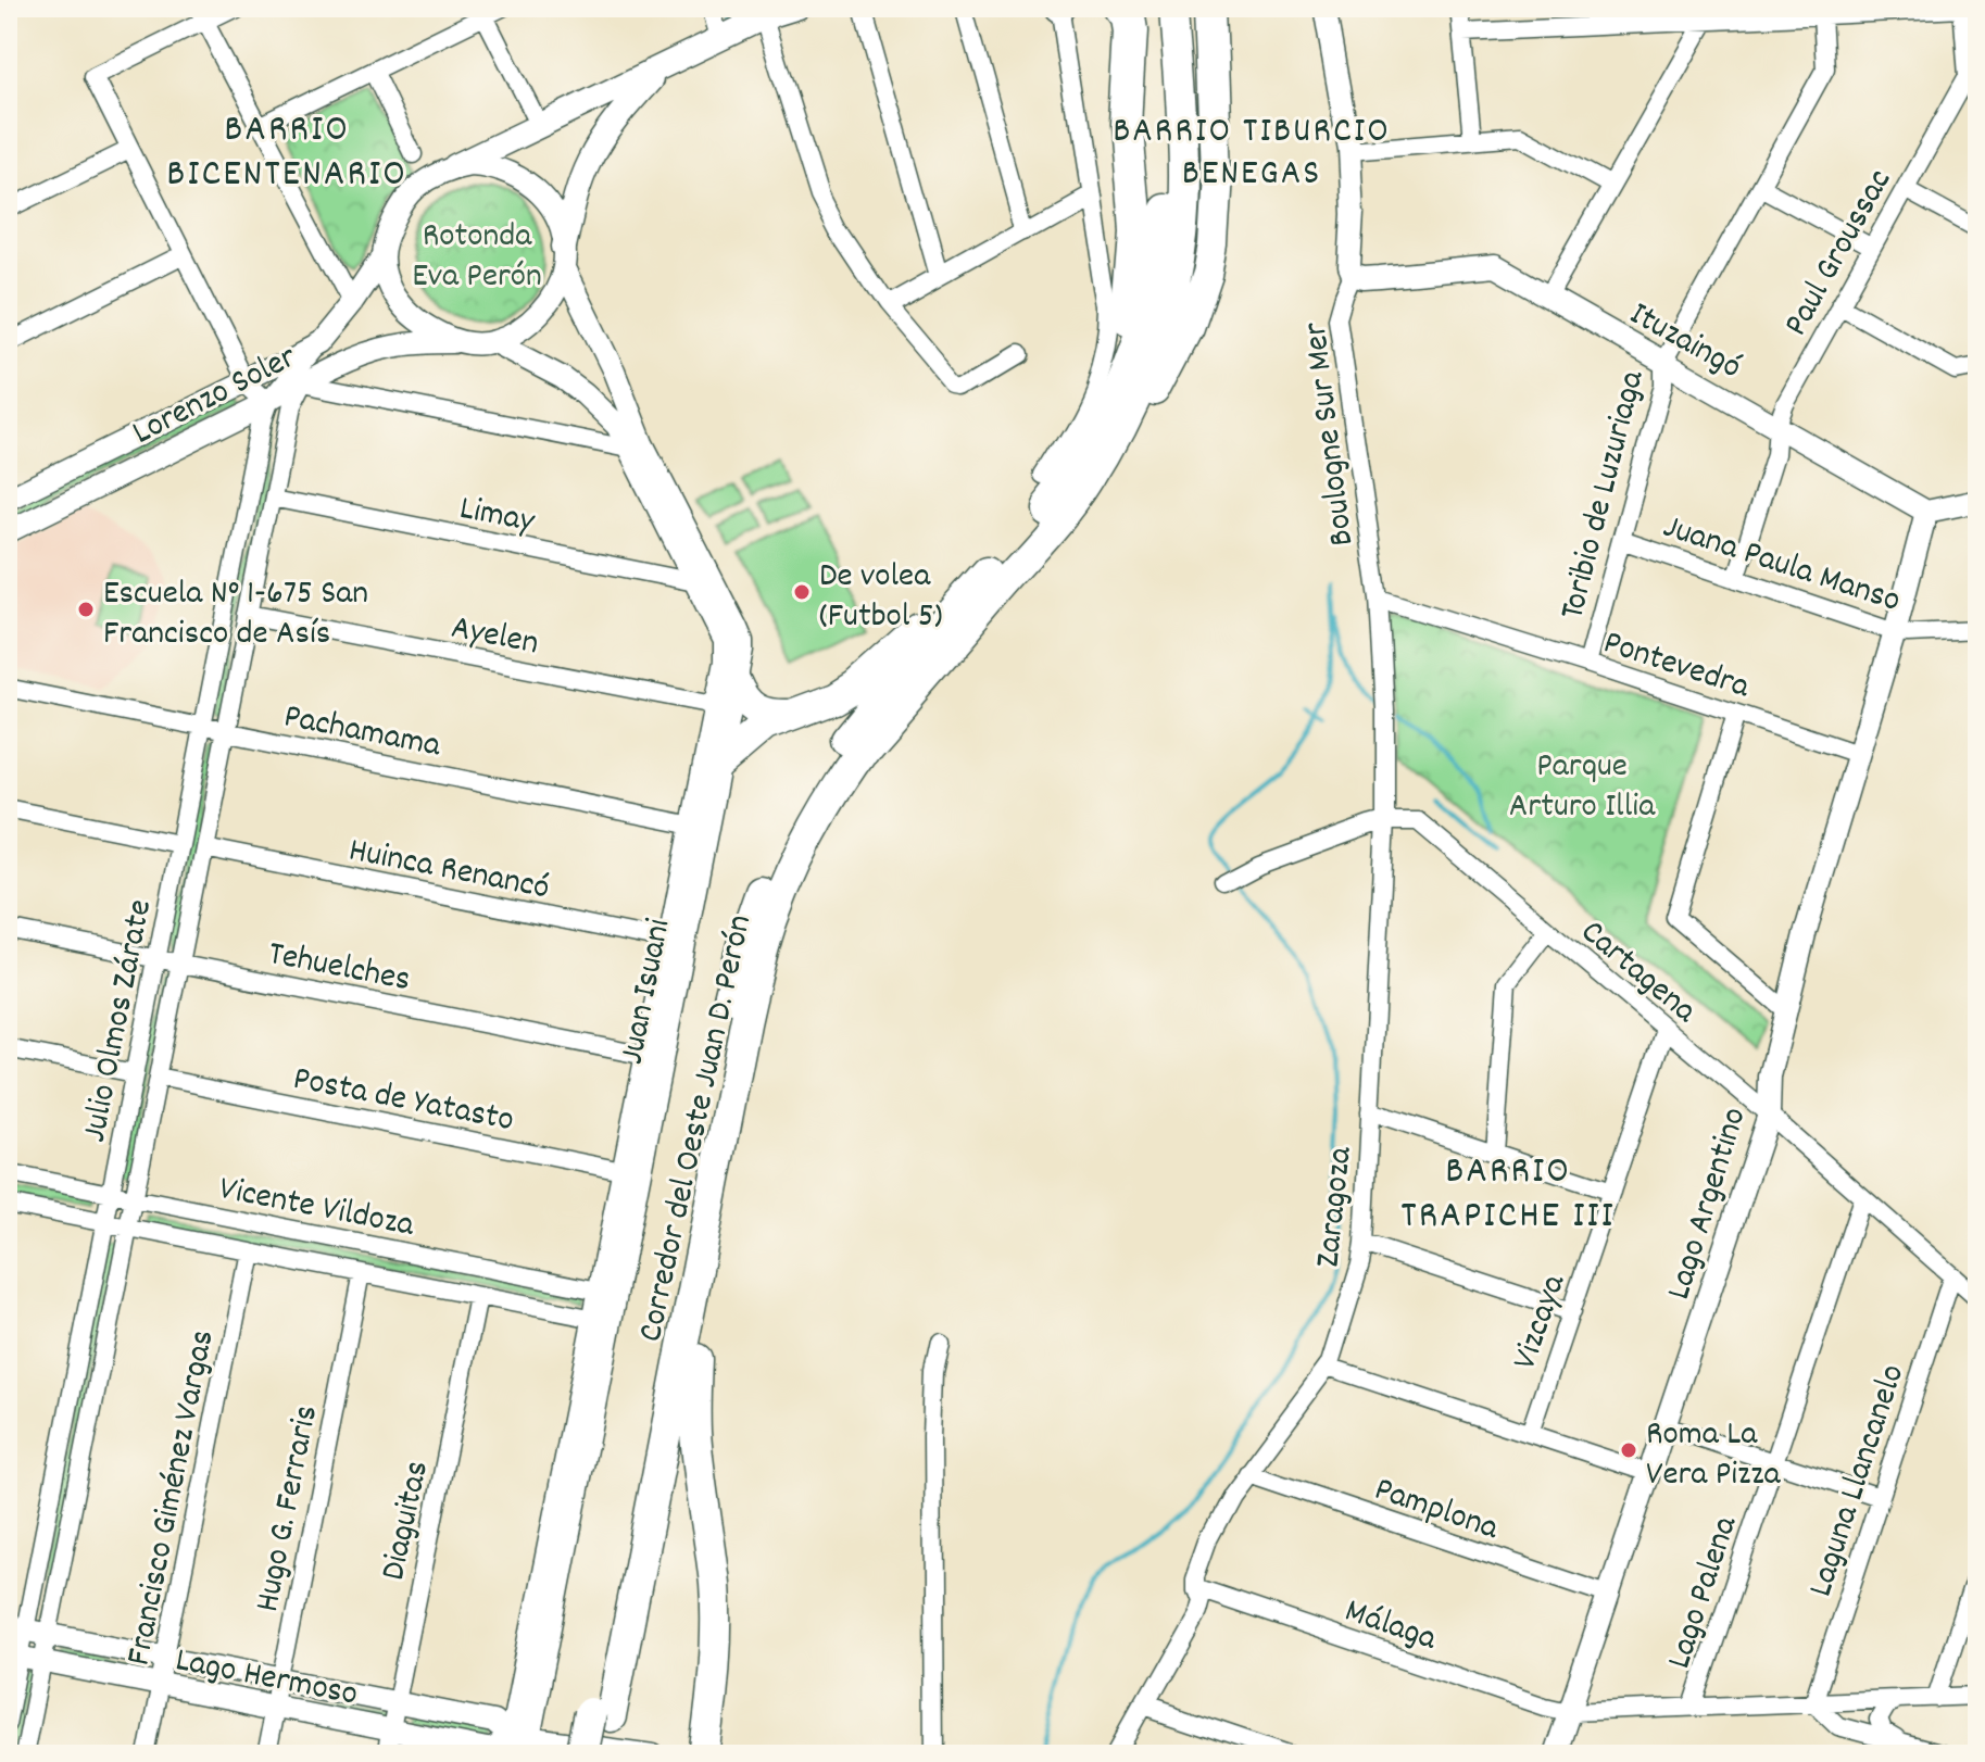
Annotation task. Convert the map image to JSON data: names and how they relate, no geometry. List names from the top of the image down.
{
  "streets": {
    "highway": ["Corredor del Oeste Juan D. Perón"],
    "street": [
      "Paul Groussac",
      "Ituzaingó",
      "Lorenzo Soler",
      "Boulogne Sur Mer",
      "Toribio de Luzuriaga",
      "Limay",
      "Juana Paula Manso",
      "Ayelen",
      "Pontevedra",
      "Pachamama",
      "Huinca Renancó",
      "Tehuelches",
      "Cartagena",
      "Juan Isuani",
      "Julio Olmos Zárate",
      "Posta de Yatasto",
      "Lago Argentino",
      "Vicente Vildoza",
      "Zaragoza",
      "Vizcaya",
      "Laguna Llancanelo",
      "Francisco Giménez Vargas",
      "Pamplona",
      "Hugo G. Ferraris",
      "Diaguitas",
      "Lago Palena",
      "Málaga",
      "Lago Hermoso"
    ]
  },
  "crossings": [
    ["Paul Groussac", "Ituzaingó"],
    ["Paul Groussac", "Juana Paula Manso"],
    ["Ituzaingó", "Boulogne Sur Mer"],
    ["Ituzaingó", "Toribio de Luzuriaga"],
    ["Ituzaingó", "Lago Argentino"],
    ["Lorenzo Soler", "Juan Isuani"],
    ["Lorenzo Soler", "Julio Olmos Zárate"],
    ["Boulogne Sur Mer", "Pontevedra"],
    ["Boulogne Sur Mer", "Zaragoza"],
    ["Toribio de Luzuriaga", "Juana Paula Manso"],
    ["Toribio de Luzuriaga", "Pontevedra"],
    ["Limay", "Juan Isuani"],
    ["Limay", "Julio Olmos Zárate"],
    ["Juana Paula Manso", "Lago Argentino"],
    ["Ayelen", "Juan Isuani"],
    ["Ayelen", "Julio Olmos Zárate"],
    ["Pontevedra", "Lago Argentino"],
    ["Pontevedra", "Zaragoza"],
    ["Pachamama", "Juan Isuani"],
    ["Pachamama", "Julio Olmos Zárate"],
    ["Huinca Renancó", "Juan Isuani"],
    ["Huinca Renancó", "Julio Olmos Zárate"],
    ["Tehuelches", "Juan Isuani"],
    ["Tehuelches", "Julio Olmos Zárate"],
    ["Cartagena", "Lago Argentino"],
    ["Cartagena", "Zaragoza"],
    ["Cartagena", "Vizcaya"],
    ["Cartagena", "Laguna Llancanelo"],
    ["Cartagena", "Lago Palena"],
    ["Juan Isuani", "Posta de Yatasto"],
    ["Juan Isuani", "Vicente Vildoza"],
    ["Juan Isuani", "Lago Hermoso"],
    ["Julio Olmos Zárate", "Posta de Yatasto"],
    ["Julio Olmos Zárate", "Vicente Vildoza"],
    ["Julio Olmos Zárate", "Lago Hermoso"],
    ["Lago Argentino", "Pamplona"],
    ["Lago Argentino", "Málaga"],
    ["Vicente Vildoza", "Francisco Giménez Vargas"],
    ["Vicente Vildoza", "Hugo G. Ferraris"],
    ["Vicente Vildoza", "Diaguitas"],
    ["Zaragoza", "Pamplona"],
    ["Zaragoza", "Málaga"],
    ["Laguna Llancanelo", "Málaga"],
    ["Francisco Giménez Vargas", "Lago Hermoso"],
    ["Hugo G. Ferraris", "Lago Hermoso"],
    ["Diaguitas", "Lago Hermoso"],
    ["Lago Palena", "Málaga"]
  ],
  "districts": ["BARRIO BICENTENARIO", "BARRIO TIBURCIO BENEGAS", "BARRIO TRAPICHE III"],
  "parks": ["Rotonda Eva Perón", "Parque Arturo Illia"],
  "places": ["De volea (Futbol 5)", "Escuela N° 1-675 San Francisco de Asís", "Roma La Vera Pizza"]
}
